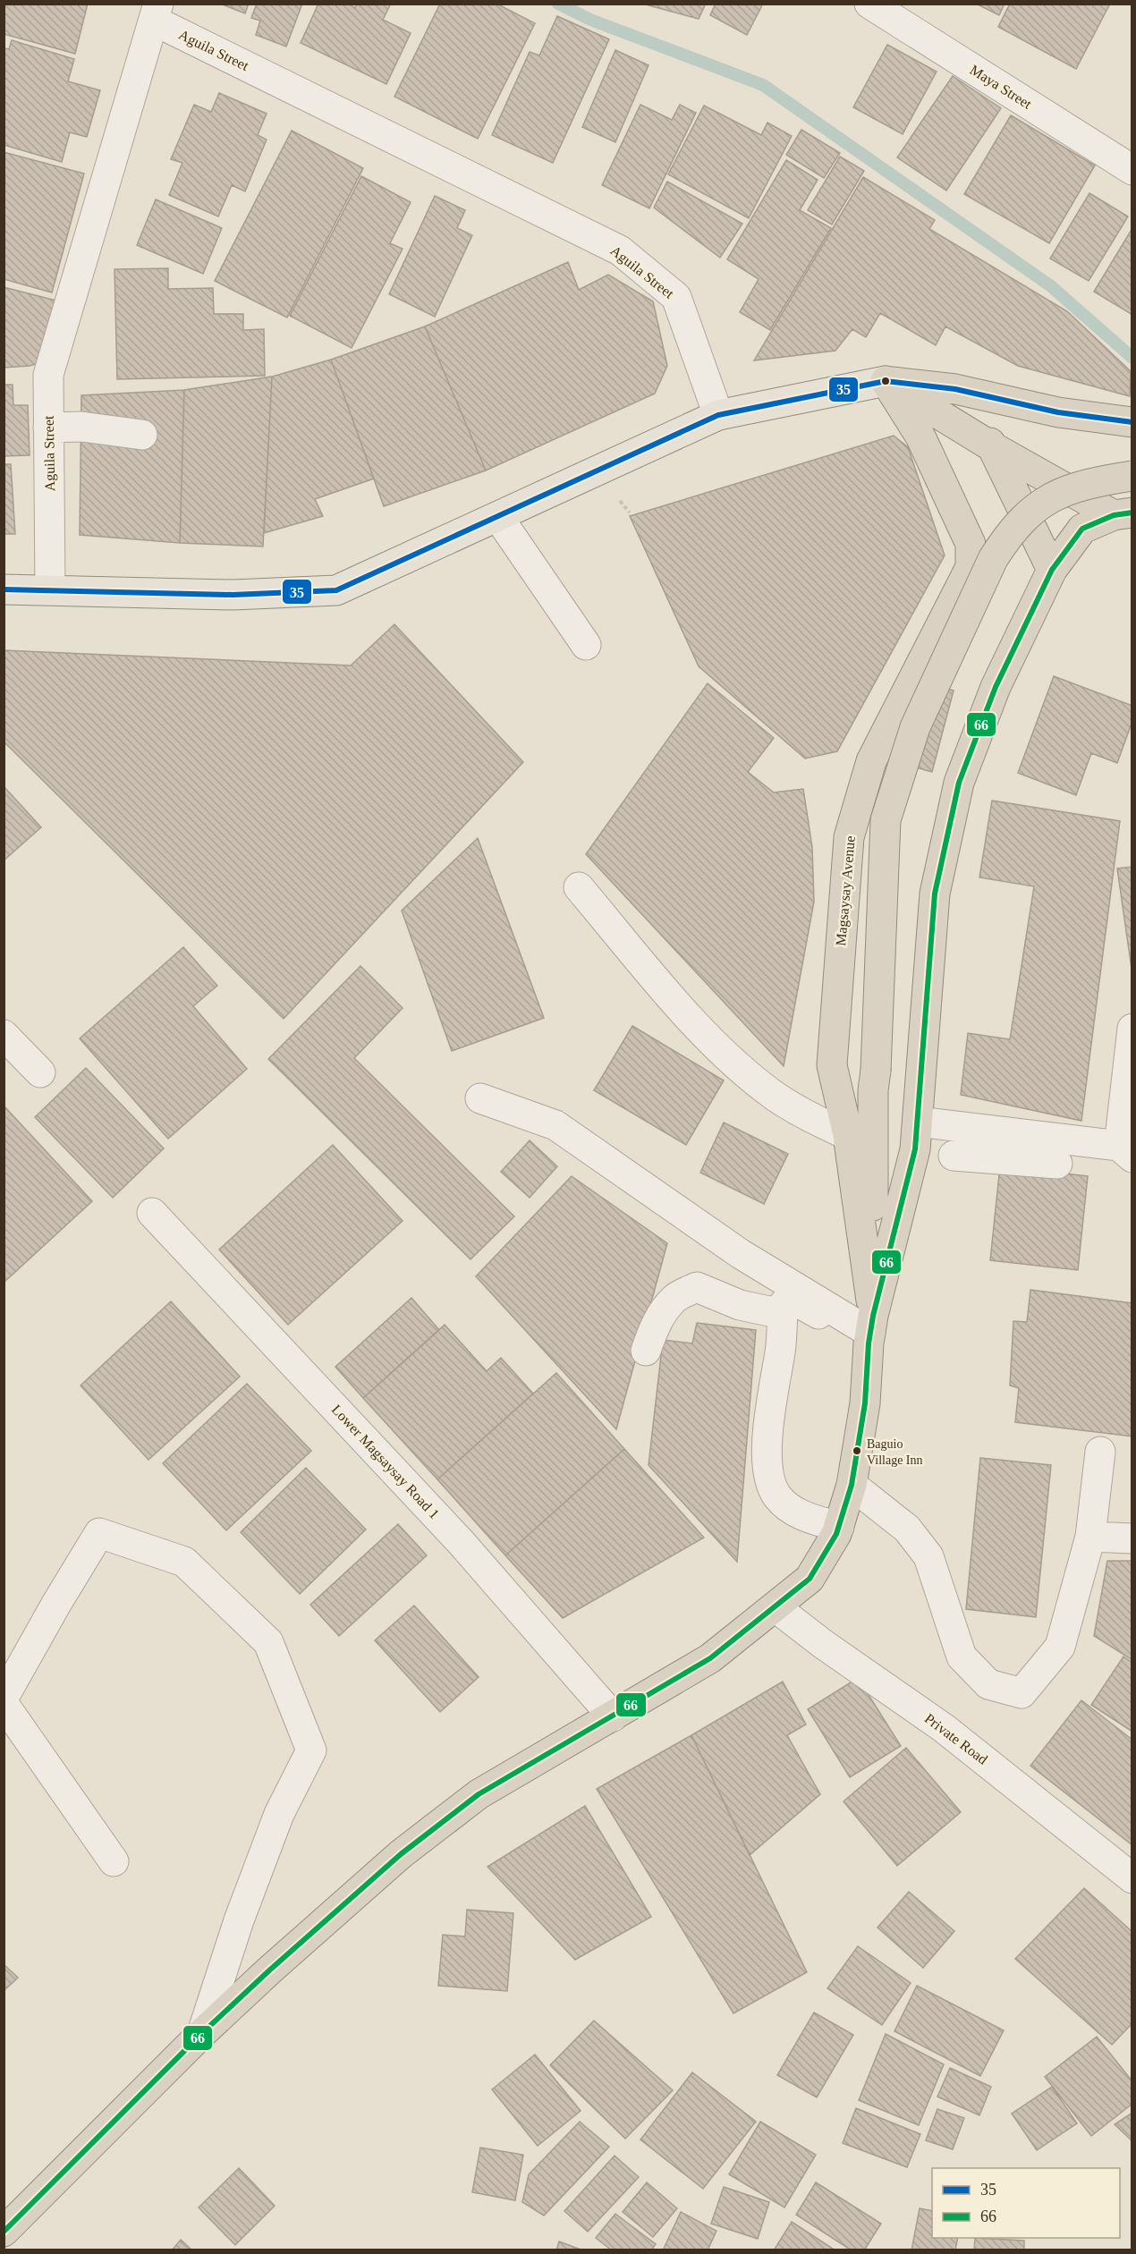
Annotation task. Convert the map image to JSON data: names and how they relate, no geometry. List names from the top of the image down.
{
  "streets": {
    "highway": ["Magsaysay Avenue"],
    "street": [
      "Aguila Street",
      "Maya Street",
      "Lower Magsaysay Road 1",
      "Private Road"
    ]
  },
  "crossings": [
    ["Magsaysay Avenue", "Lower Magsaysay Road 1"],
    ["Magsaysay Avenue", "Private Road"]
  ],
  "places": ["Baguio Village Inn"],
  "lines": ["transit line 35", "transit line 66"],
  "legend": ["35", "66"]
}
